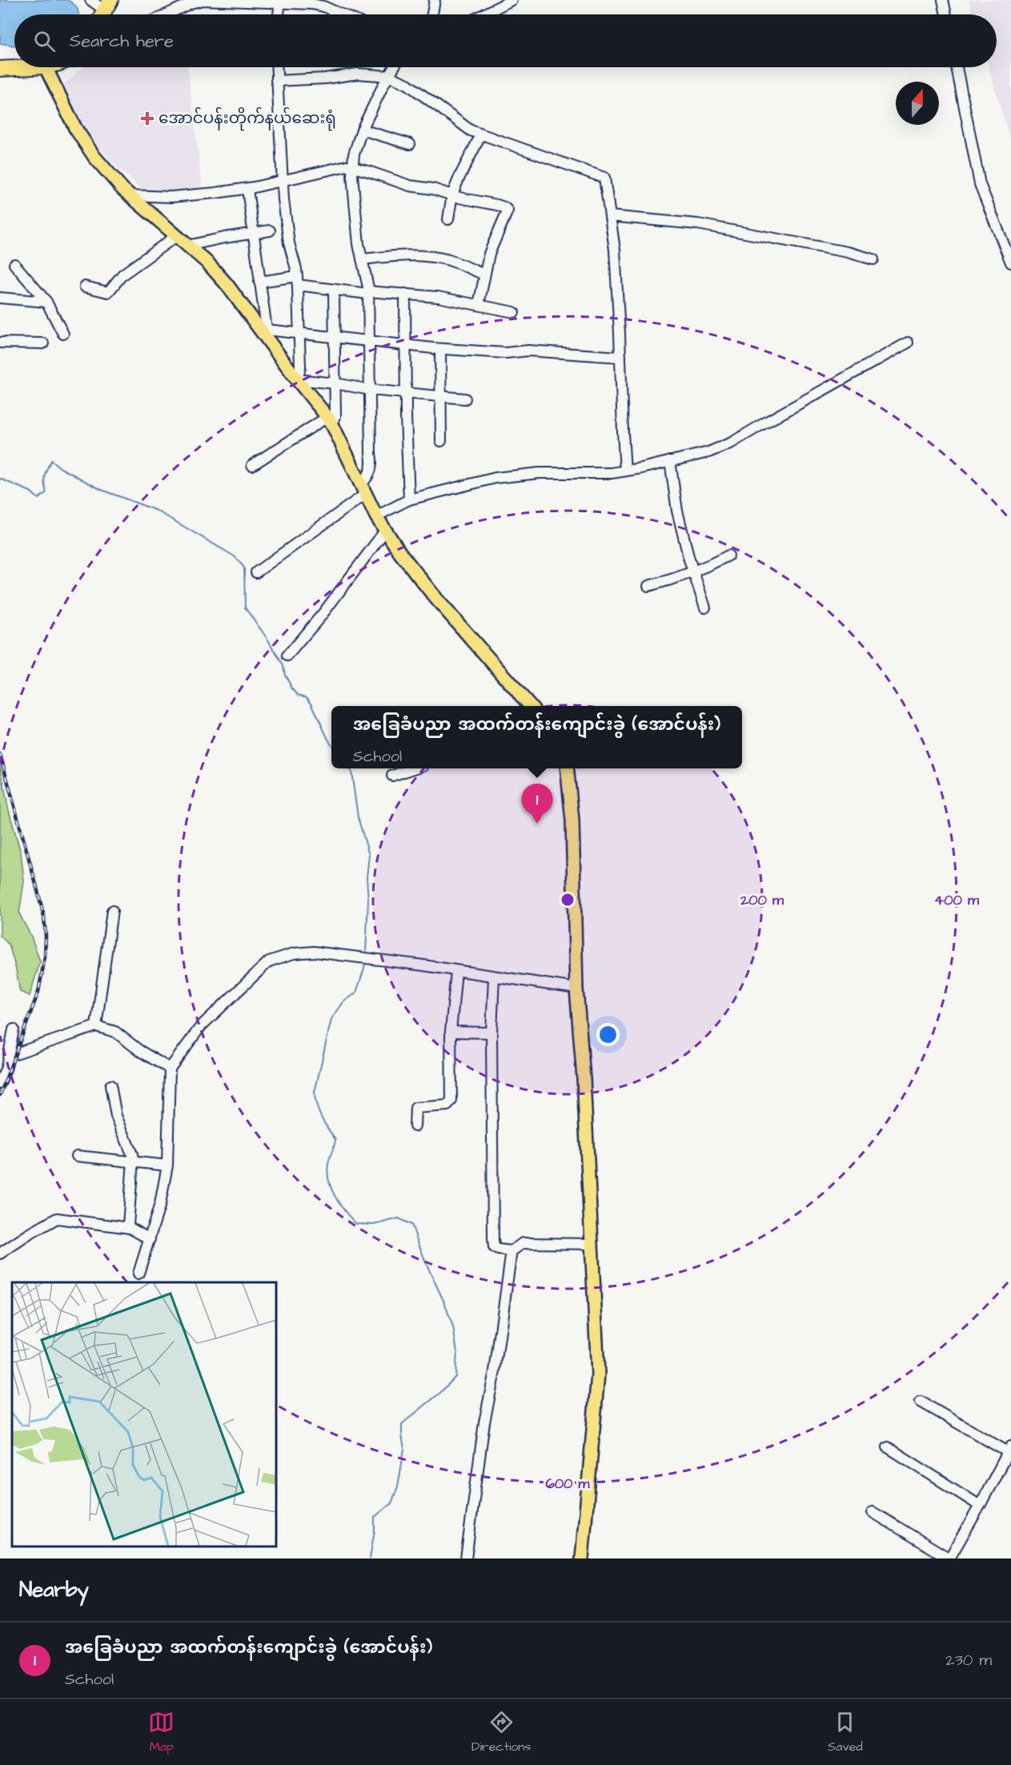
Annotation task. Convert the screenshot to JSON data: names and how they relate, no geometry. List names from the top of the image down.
{
  "places": {
    "health": ["အောင်ပန်းတိုက်နယ်ဆေးရုံ"]
  },
  "north": "top",
  "page": {
    "search": "Search here",
    "popup": ["အခြေခံပညာ အထက်တန်းကျောင်းခွဲ (အောင်ပန်း)", "School"],
    "pins": "1",
    "heading": "Nearby",
    "list": [
      {
        "mark": "1",
        "name": "အခြေခံပညာ အထက်တန်းကျောင်းခွဲ (အောင်ပန်း)",
        "note": "School",
        "value": "230 m"
      }
    ],
    "nav": ["Map", "Directions", "Saved"]
  },
  "rings": ["200 m", "400 m", "600 m"]
}
